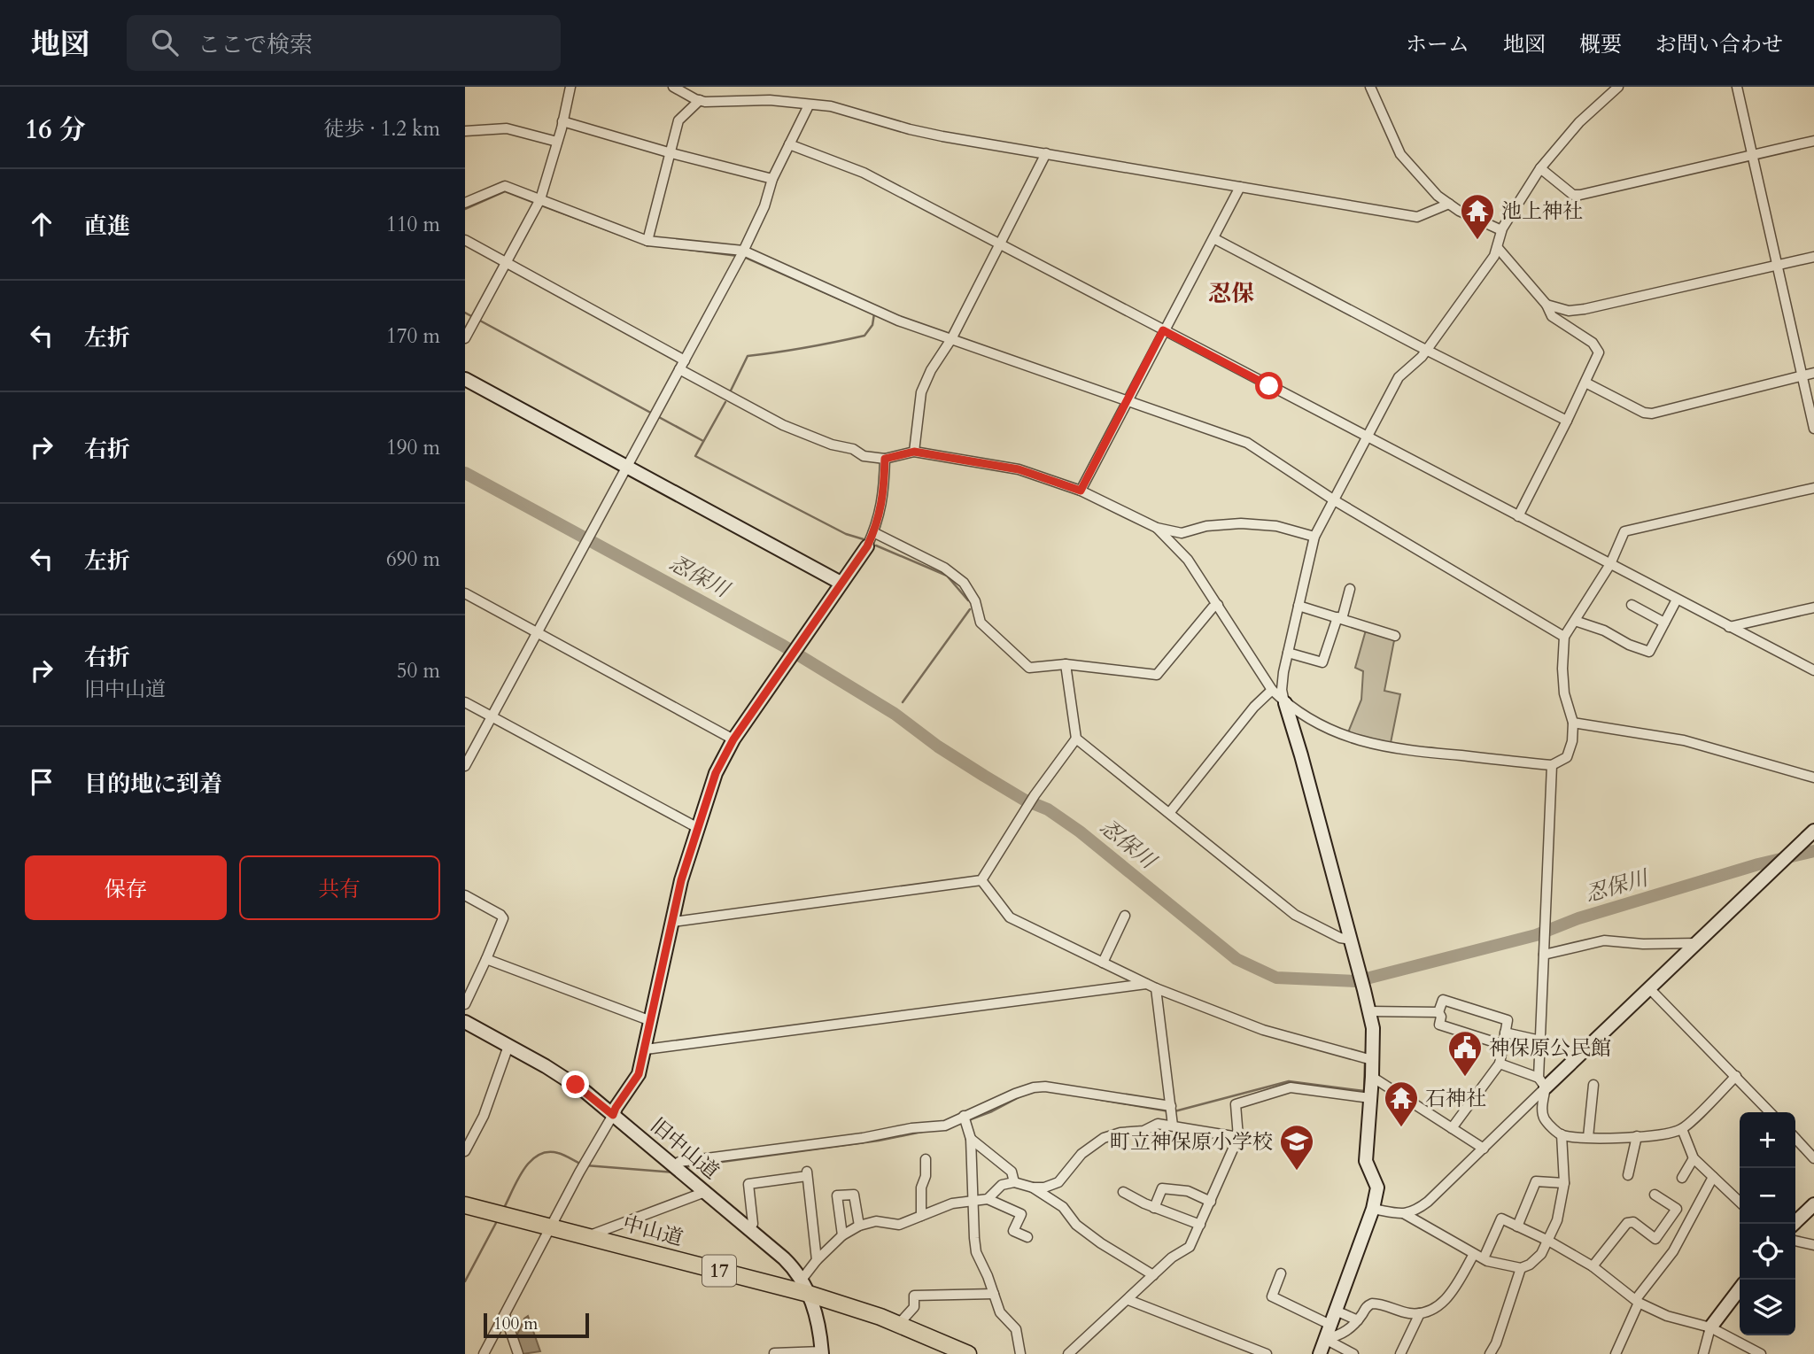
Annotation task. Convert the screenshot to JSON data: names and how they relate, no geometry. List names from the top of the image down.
{
  "streets": {
    "highway": ["中山道", "17"],
    "street": ["旧中山道"]
  },
  "crossings": [
    ["旧中山道", "中山道"]
  ],
  "districts": ["忍保"],
  "water": ["忍保川"],
  "places": {
    "temple": ["池上神社", "石神社"],
    "public building": ["神保原公民館"],
    "school or university": ["町立神保原小学校"]
  },
  "scale_bar": "100 m",
  "page": {
    "header": "地図",
    "search": "ここで検索",
    "nav": [
      "ホーム",
      "地図",
      "概要",
      "お問い合わせ"
    ],
    "heading": ["16 分", "徒歩 · 1.2 km"],
    "list": [
      ["直進", "110 m"],
      ["左折", "170 m"],
      ["右折", "190 m"],
      ["左折", "690 m"],
      ["右折", "旧中山道", "50 m"],
      "目的地に到着"
    ],
    "buttons": ["保存", "共有"],
    "map_buttons": ["+", "−"],
    "scale": "100 m"
  }
}
